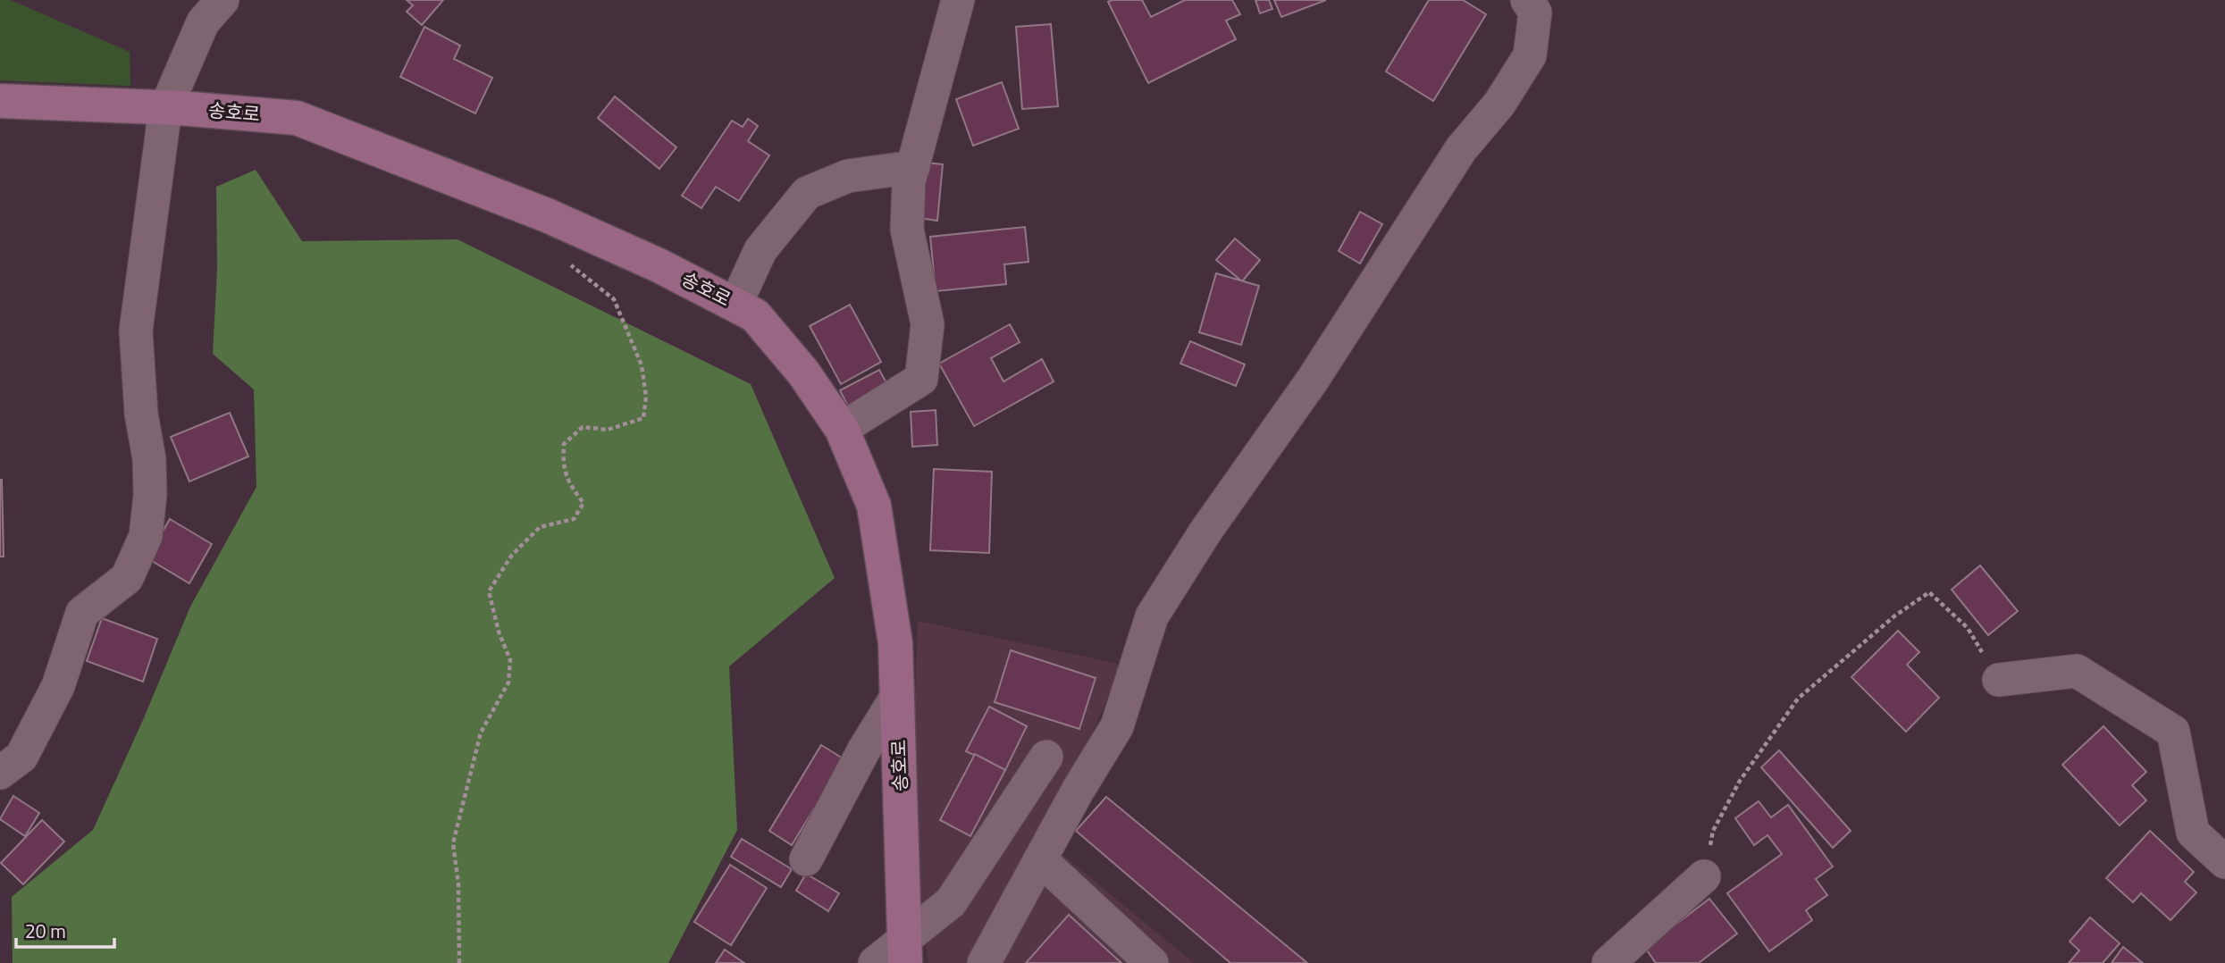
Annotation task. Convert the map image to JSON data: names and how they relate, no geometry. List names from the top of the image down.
{
  "streets": {
    "main road": ["송호로"]
  },
  "scale_bar": "20 m"
}
